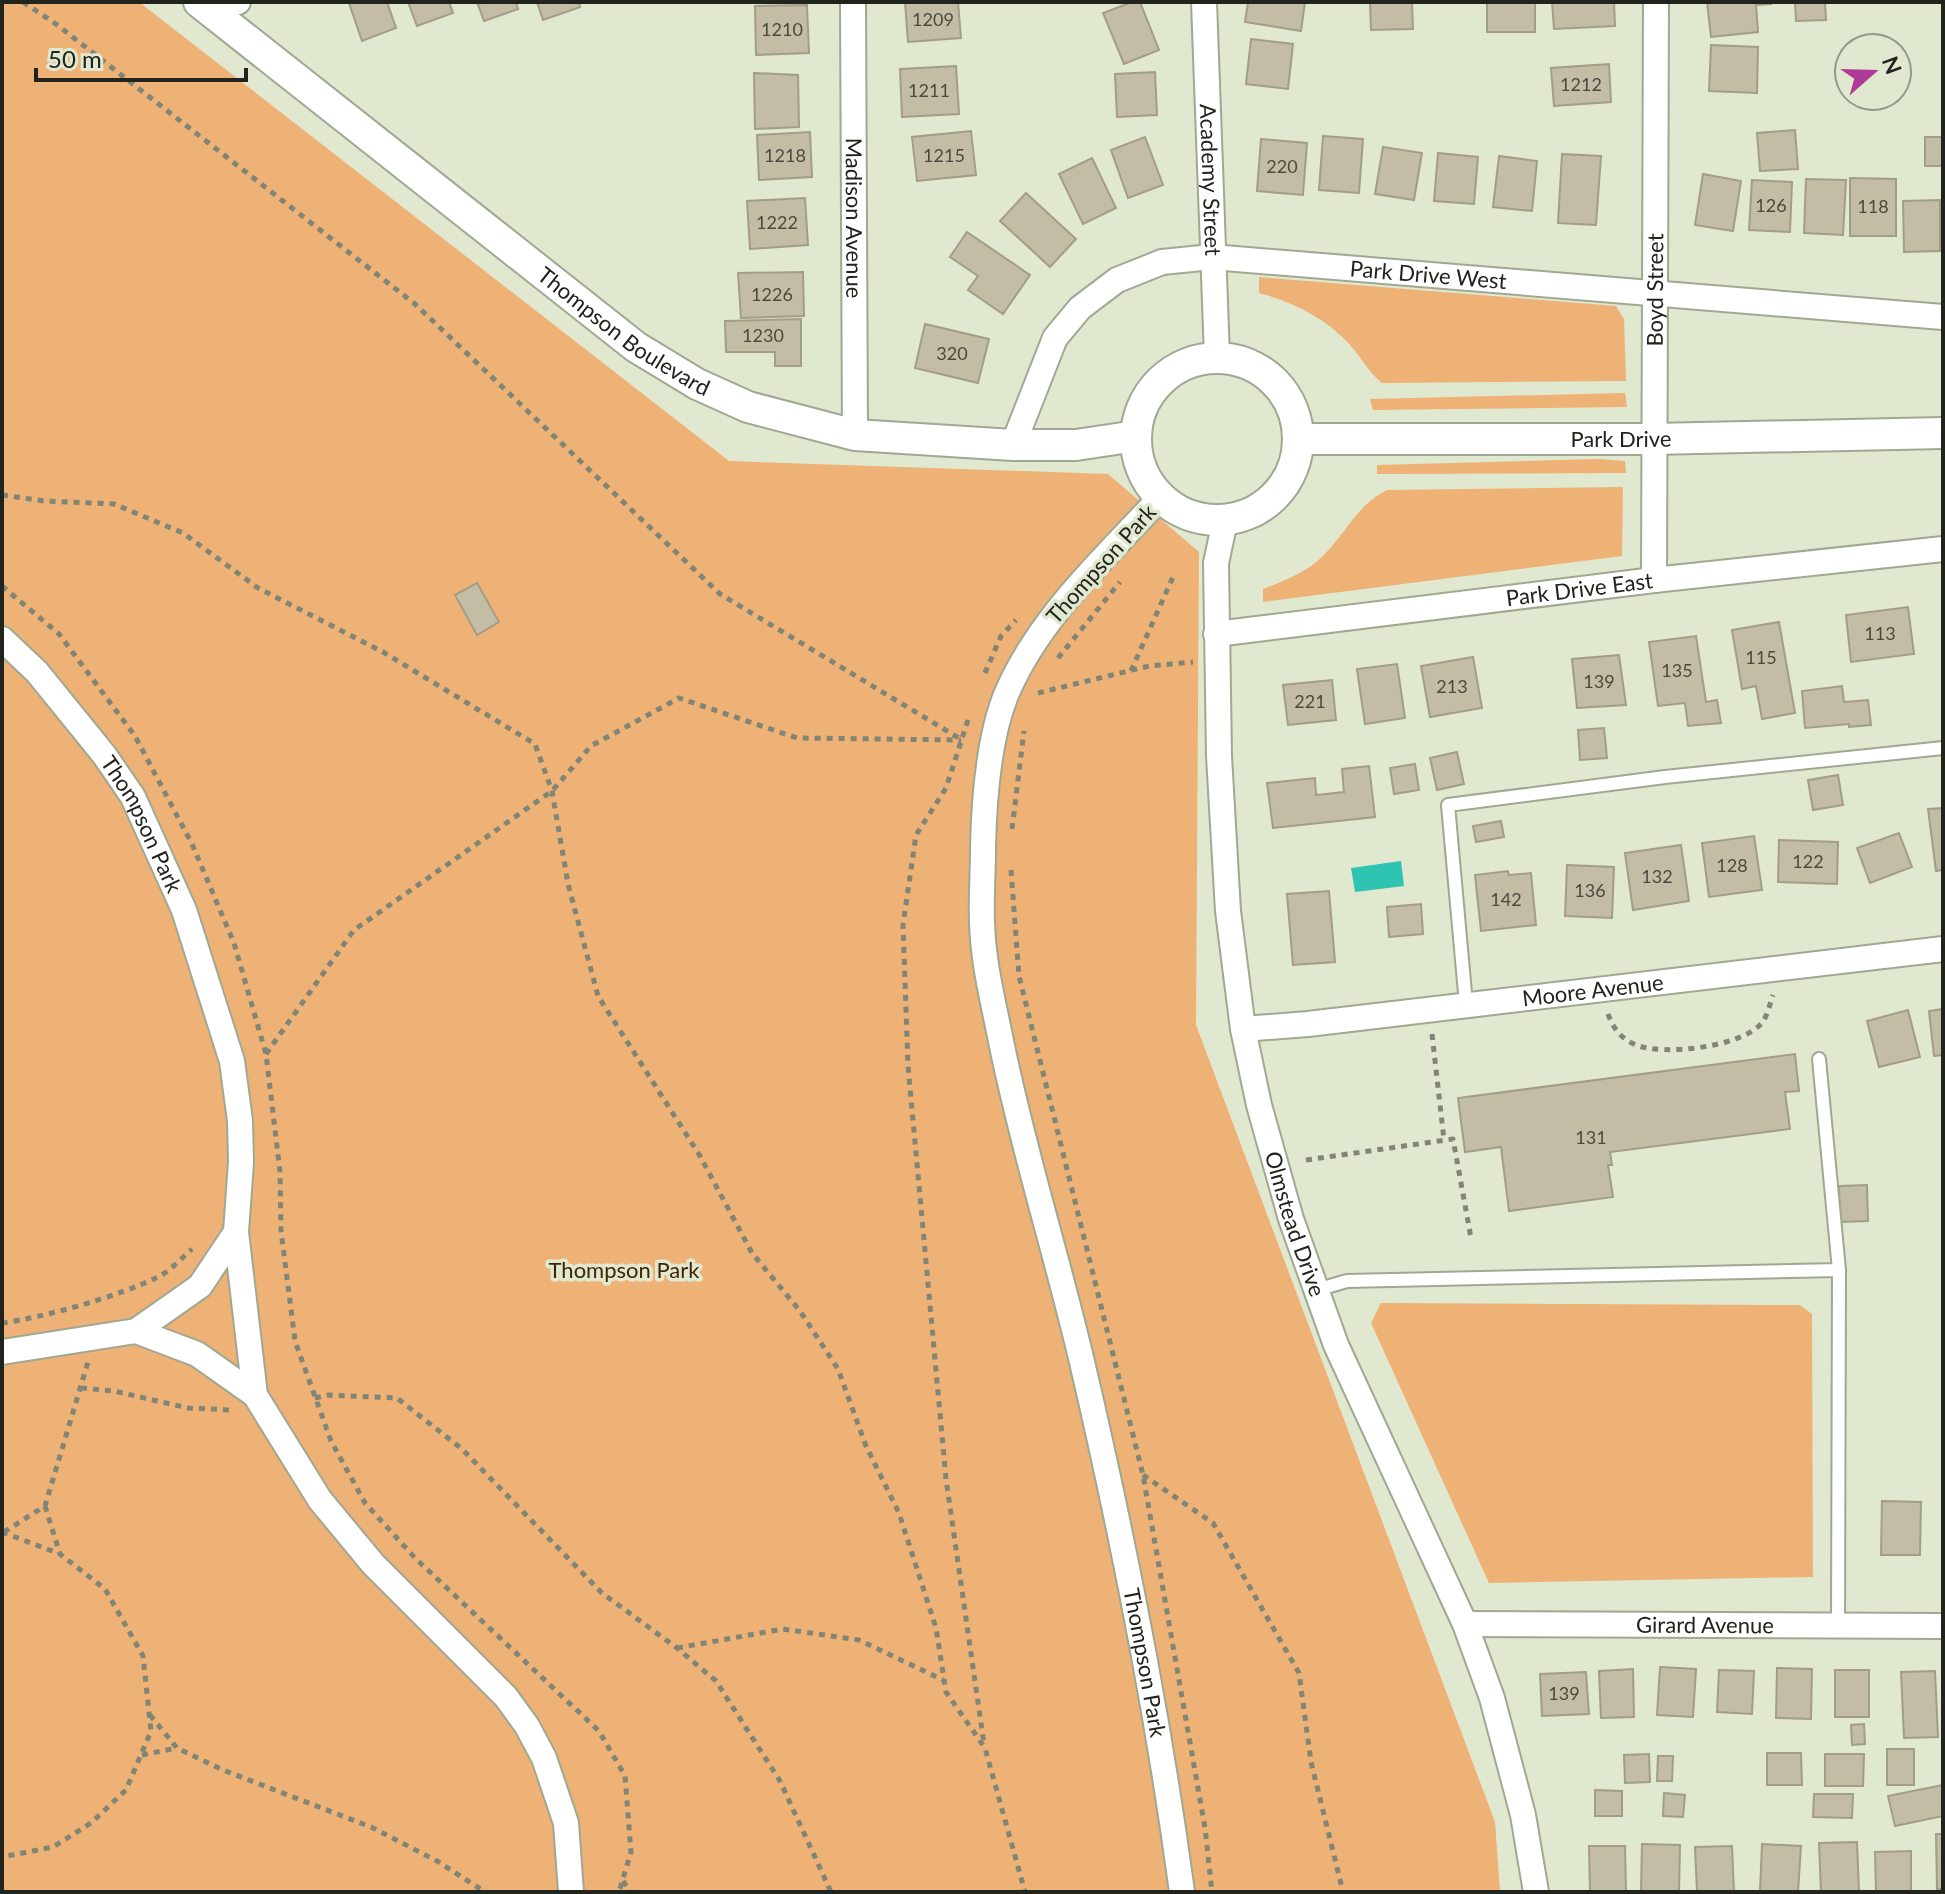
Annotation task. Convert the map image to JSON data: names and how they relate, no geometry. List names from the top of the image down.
{
  "streets": {
    "street": [
      "Academy Street",
      "Madison Avenue",
      "Park Drive West",
      "Boyd Street",
      "Thompson Boulevard",
      "Park Drive",
      "Thompson Park",
      "Park Drive East",
      "Moore Avenue",
      "Olmstead Drive",
      "Girard Avenue"
    ]
  },
  "crossings": [
    ["Academy Street", "Park Drive West"],
    ["Academy Street", "Thompson Boulevard"],
    ["Academy Street", "Park Drive"],
    ["Academy Street", "Thompson Park"],
    ["Academy Street", "Olmstead Drive"],
    ["Madison Avenue", "Thompson Boulevard"],
    ["Park Drive West", "Boyd Street"],
    ["Park Drive West", "Thompson Boulevard"],
    ["Boyd Street", "Park Drive"],
    ["Boyd Street", "Park Drive East"],
    ["Thompson Boulevard", "Park Drive"],
    ["Thompson Boulevard", "Thompson Park"],
    ["Thompson Boulevard", "Olmstead Drive"],
    ["Park Drive", "Thompson Park"],
    ["Park Drive", "Olmstead Drive"],
    ["Thompson Park", "Olmstead Drive"],
    ["Park Drive East", "Olmstead Drive"],
    ["Moore Avenue", "Olmstead Drive"],
    ["Olmstead Drive", "Girard Avenue"]
  ],
  "parks": ["Thompson Park"],
  "house_numbers": [
    "1209",
    "1210",
    "1212",
    "1211",
    "1218",
    "1215",
    "220",
    "126",
    "118",
    "1222",
    "1226",
    "1230",
    "320",
    "113",
    "115",
    "135",
    "139",
    "213",
    "221",
    "122",
    "128",
    "132",
    "136",
    "142",
    "131",
    "139"
  ],
  "scale_bar": "50 m",
  "north": "right"
}
